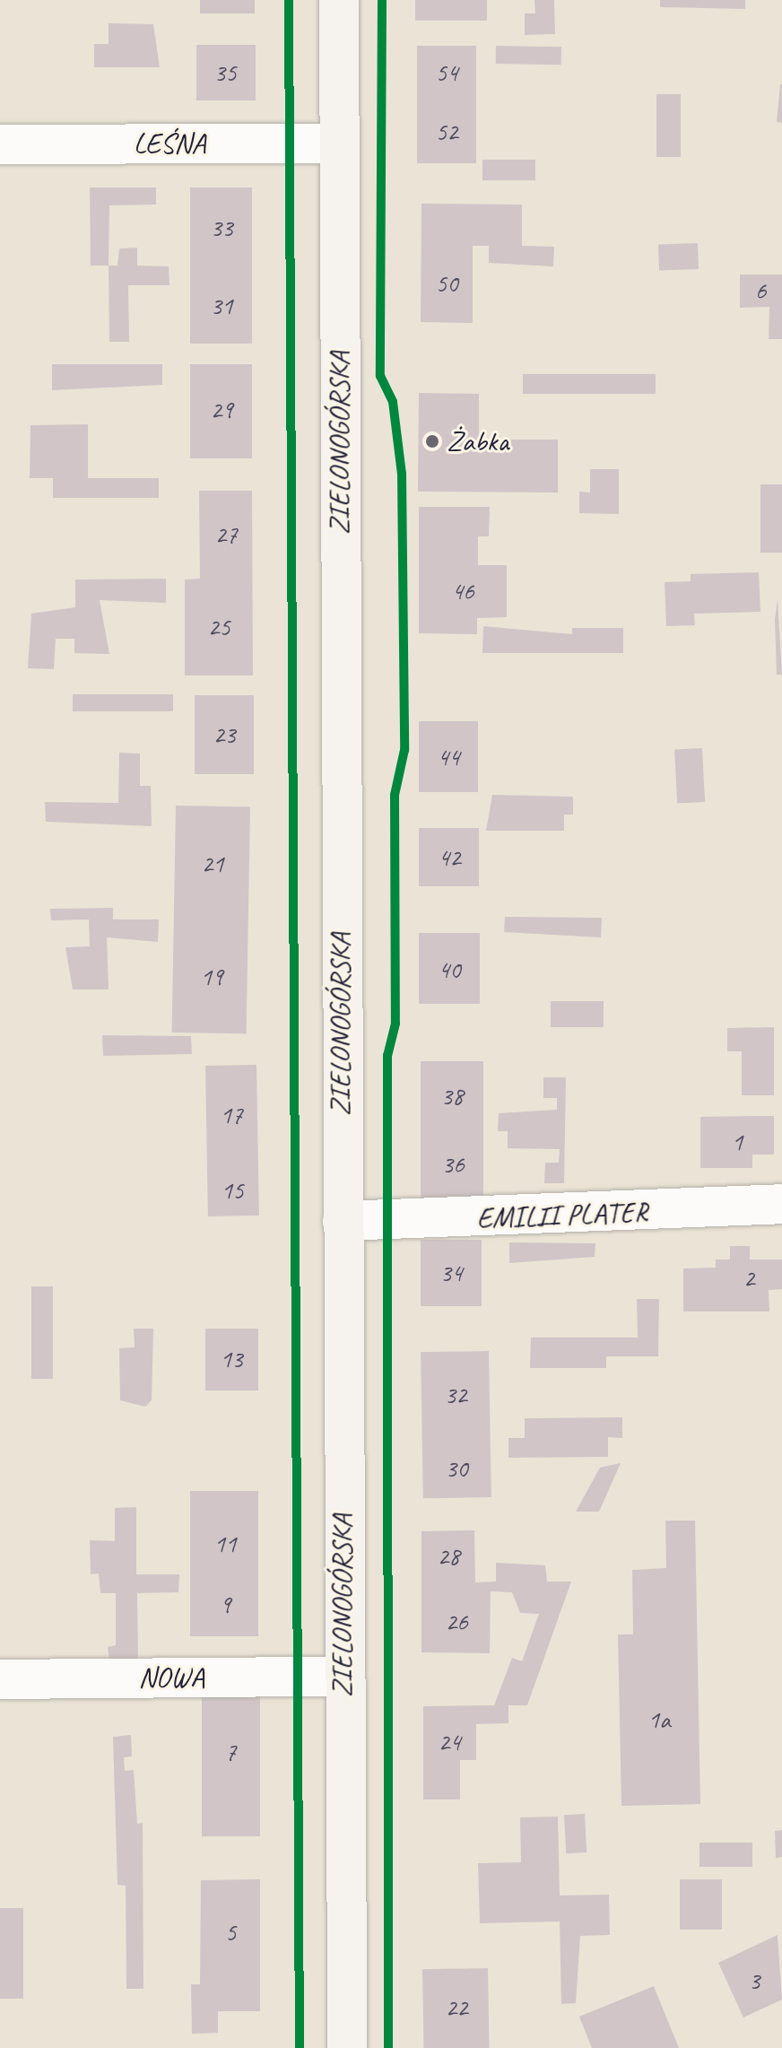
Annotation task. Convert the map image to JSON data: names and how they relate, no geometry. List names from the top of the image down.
{
  "streets": {
    "street": [
      "LEŚNA",
      "ZIELONOGÓRSKA",
      "EMILII PLATER",
      "NOWA"
    ]
  },
  "crossings": [
    ["LEŚNA", "ZIELONOGÓRSKA"],
    ["ZIELONOGÓRSKA", "EMILII PLATER"],
    ["ZIELONOGÓRSKA", "NOWA"]
  ],
  "places": ["Żabka"],
  "house_numbers": [
    "35",
    "54",
    "52",
    "33",
    "50",
    "6",
    "31",
    "29",
    "27",
    "46",
    "25",
    "23",
    "44",
    "42",
    "21",
    "40",
    "19",
    "38",
    "17",
    "1",
    "36",
    "15",
    "34",
    "2",
    "13",
    "32",
    "30",
    "11",
    "28",
    "9",
    "26",
    "1a",
    "24",
    "7",
    "5",
    "3",
    "22"
  ]
}
